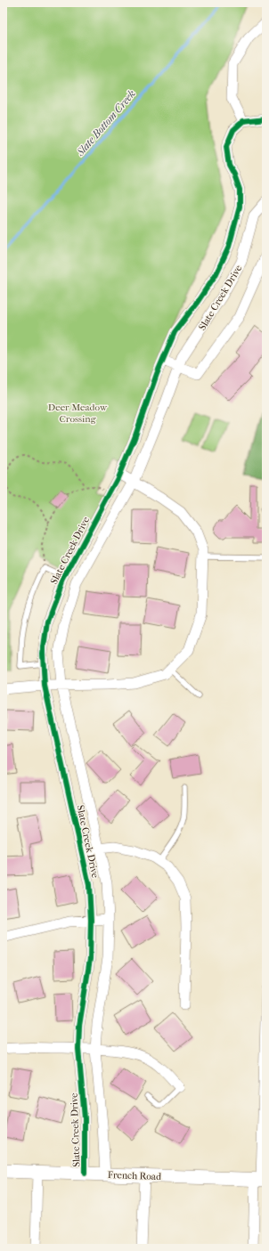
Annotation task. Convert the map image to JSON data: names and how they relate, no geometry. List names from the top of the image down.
{
  "streets": {
    "main road": ["French Road"],
    "street": ["Slate Creek Drive"]
  },
  "crossings": [
    ["Slate Creek Drive", "French Road"]
  ],
  "water": ["Slate Bottom Creek"],
  "parks": ["Deer Meadow Crossing"]
}
